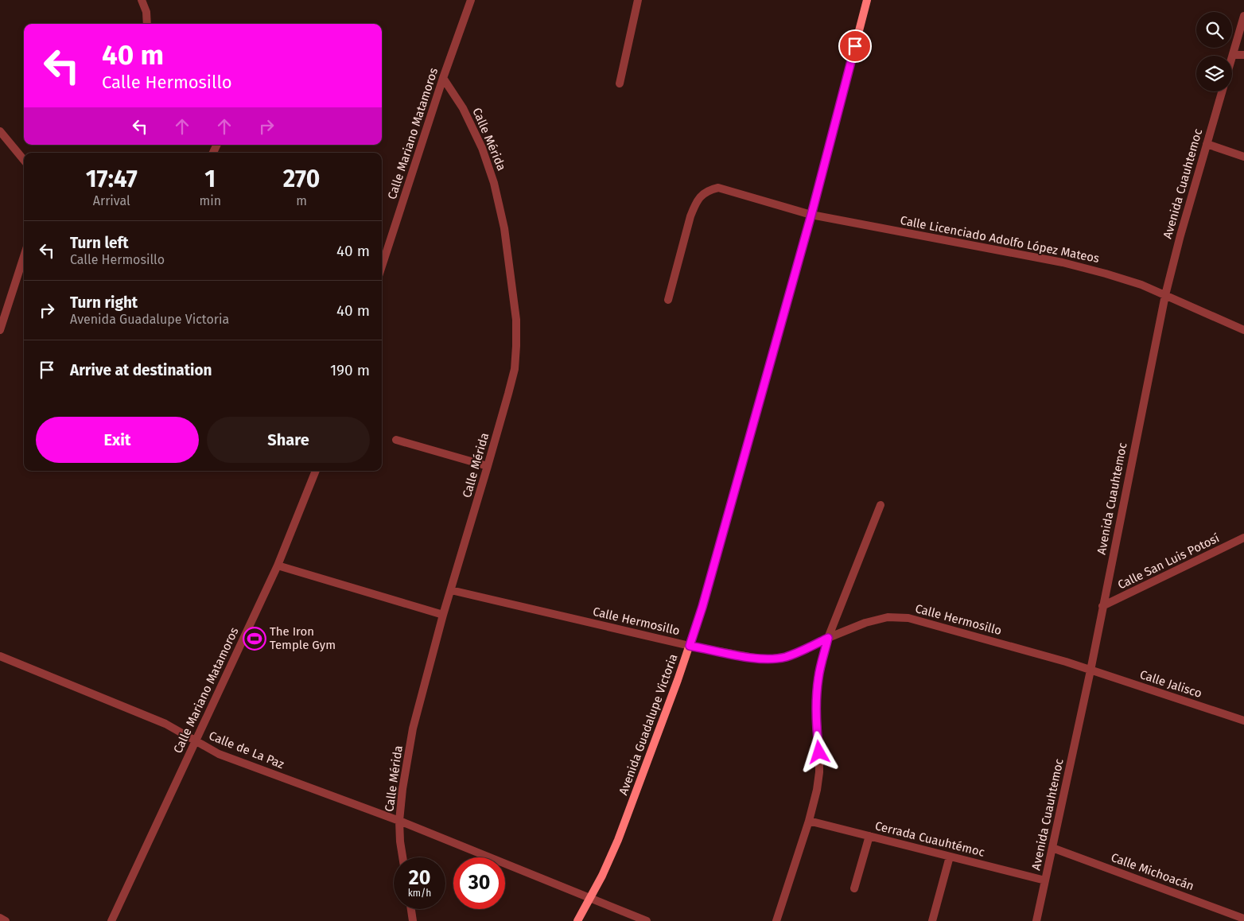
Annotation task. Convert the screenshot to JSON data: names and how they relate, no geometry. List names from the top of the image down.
{
  "streets": {
    "main road": ["Avenida Guadalupe Victoria"],
    "street": [
      "Calle Mariano Matamoros",
      "Calle Mérida",
      "Avenida Cuauhtemoc",
      "Calle Licenciado Adolfo López Mateos",
      "Calle San Luis Potosí",
      "Calle Hermosillo",
      "Calle Jalisco",
      "Calle de La Paz",
      "Cerrada Cuauhtémoc",
      "Calle Michoacán"
    ]
  },
  "crossings": [
    ["Calle Mariano Matamoros", "Calle Mérida"],
    ["Calle Mariano Matamoros", "Calle de La Paz"],
    ["Calle Mérida", "Calle Hermosillo"],
    ["Calle Mérida", "Calle de La Paz"],
    ["Avenida Cuauhtemoc", "Calle Licenciado Adolfo López Mateos"],
    ["Avenida Cuauhtemoc", "Calle San Luis Potosí"],
    ["Avenida Cuauhtemoc", "Calle Hermosillo"],
    ["Avenida Cuauhtemoc", "Calle Jalisco"],
    ["Avenida Cuauhtemoc", "Cerrada Cuauhtémoc"],
    ["Avenida Cuauhtemoc", "Calle Michoacán"],
    ["Calle Licenciado Adolfo López Mateos", "Avenida Guadalupe Victoria"],
    ["Calle Hermosillo", "Calle Jalisco"],
    ["Calle Hermosillo", "Avenida Guadalupe Victoria"],
    ["Avenida Guadalupe Victoria", "Calle de La Paz"]
  ],
  "places": {
    "sports": ["The Iron Temple Gym"]
  },
  "page": {
    "turn": ["40 m", "Calle Hermosillo"],
    "eta": [
      "17:47",
      "Arrival",
      "1",
      "min",
      "270",
      "m"
    ],
    "list": [
      {
        "name": "Turn left",
        "note": "Calle Hermosillo",
        "value": "40 m"
      },
      {
        "name": "Turn right",
        "note": "Avenida Guadalupe Victoria",
        "value": "40 m"
      },
      {
        "name": "Arrive at destination",
        "value": "190 m"
      }
    ],
    "buttons": ["Exit", "Share"],
    "speed": "20 km/h",
    "limit": "30"
  }
}
